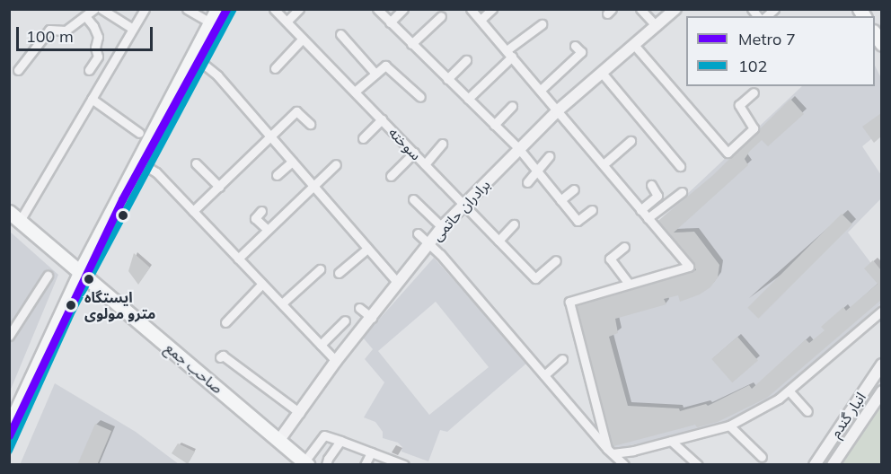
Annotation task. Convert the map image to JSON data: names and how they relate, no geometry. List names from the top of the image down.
{
  "streets": {
    "main road": ["صاحب جمع"],
    "street": ["سوخته", "برادران حاتمی", "انبار گندم"]
  },
  "crossings": [
    ["سوخته", "برادران حاتمی"],
    ["برادران حاتمی", "صاحب جمع"]
  ],
  "places": ["ایستگاه مترو مولوی"],
  "lines": ["metro line 7", "transit line 102"],
  "legend": ["Metro 7", "102"],
  "scale_bar": "100 m"
}
